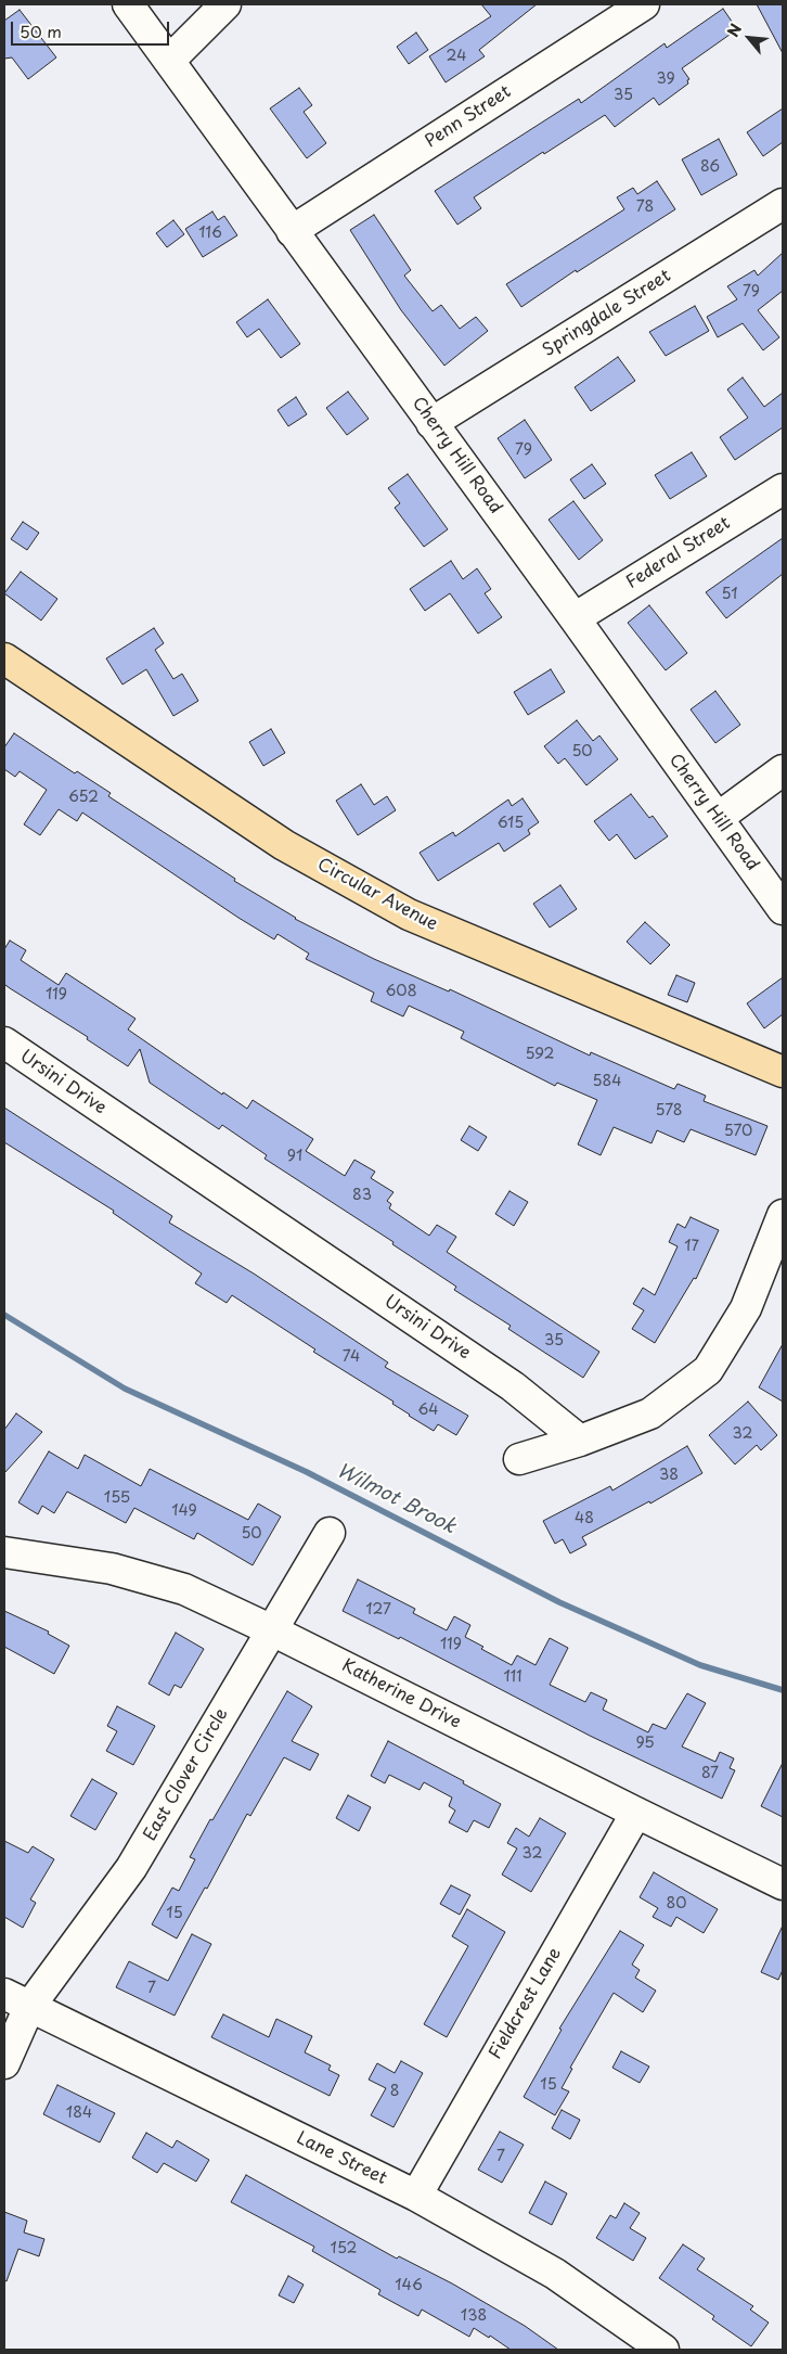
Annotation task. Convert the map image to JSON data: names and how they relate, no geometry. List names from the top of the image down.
{
  "streets": {
    "main road": ["Circular Avenue"],
    "street": [
      "Penn Street",
      "Springdale Street",
      "Cherry Hill Road",
      "Federal Street",
      "Ursini Drive",
      "Katherine Drive",
      "East Clover Circle",
      "Fieldcrest Lane",
      "Lane Street"
    ]
  },
  "crossings": [
    ["Penn Street", "Cherry Hill Road"],
    ["Springdale Street", "Cherry Hill Road"],
    ["Cherry Hill Road", "Federal Street"],
    ["Katherine Drive", "East Clover Circle"],
    ["Katherine Drive", "Fieldcrest Lane"],
    ["East Clover Circle", "Lane Street"],
    ["Fieldcrest Lane", "Lane Street"]
  ],
  "water": ["Wilmot Brook"],
  "house_numbers": [
    "24",
    "39",
    "35",
    "86",
    "78",
    "116",
    "79",
    "79",
    "51",
    "50",
    "652",
    "615",
    "608",
    "119",
    "592",
    "584",
    "578",
    "570",
    "91",
    "83",
    "17",
    "35",
    "74",
    "64",
    "32",
    "38",
    "155",
    "149",
    "48",
    "50",
    "127",
    "119",
    "111",
    "95",
    "87",
    "32",
    "80",
    "15",
    "7",
    "15",
    "8",
    "184",
    "7",
    "152",
    "146",
    "138"
  ],
  "scale_bar": "50 m",
  "north": "top left"
}
